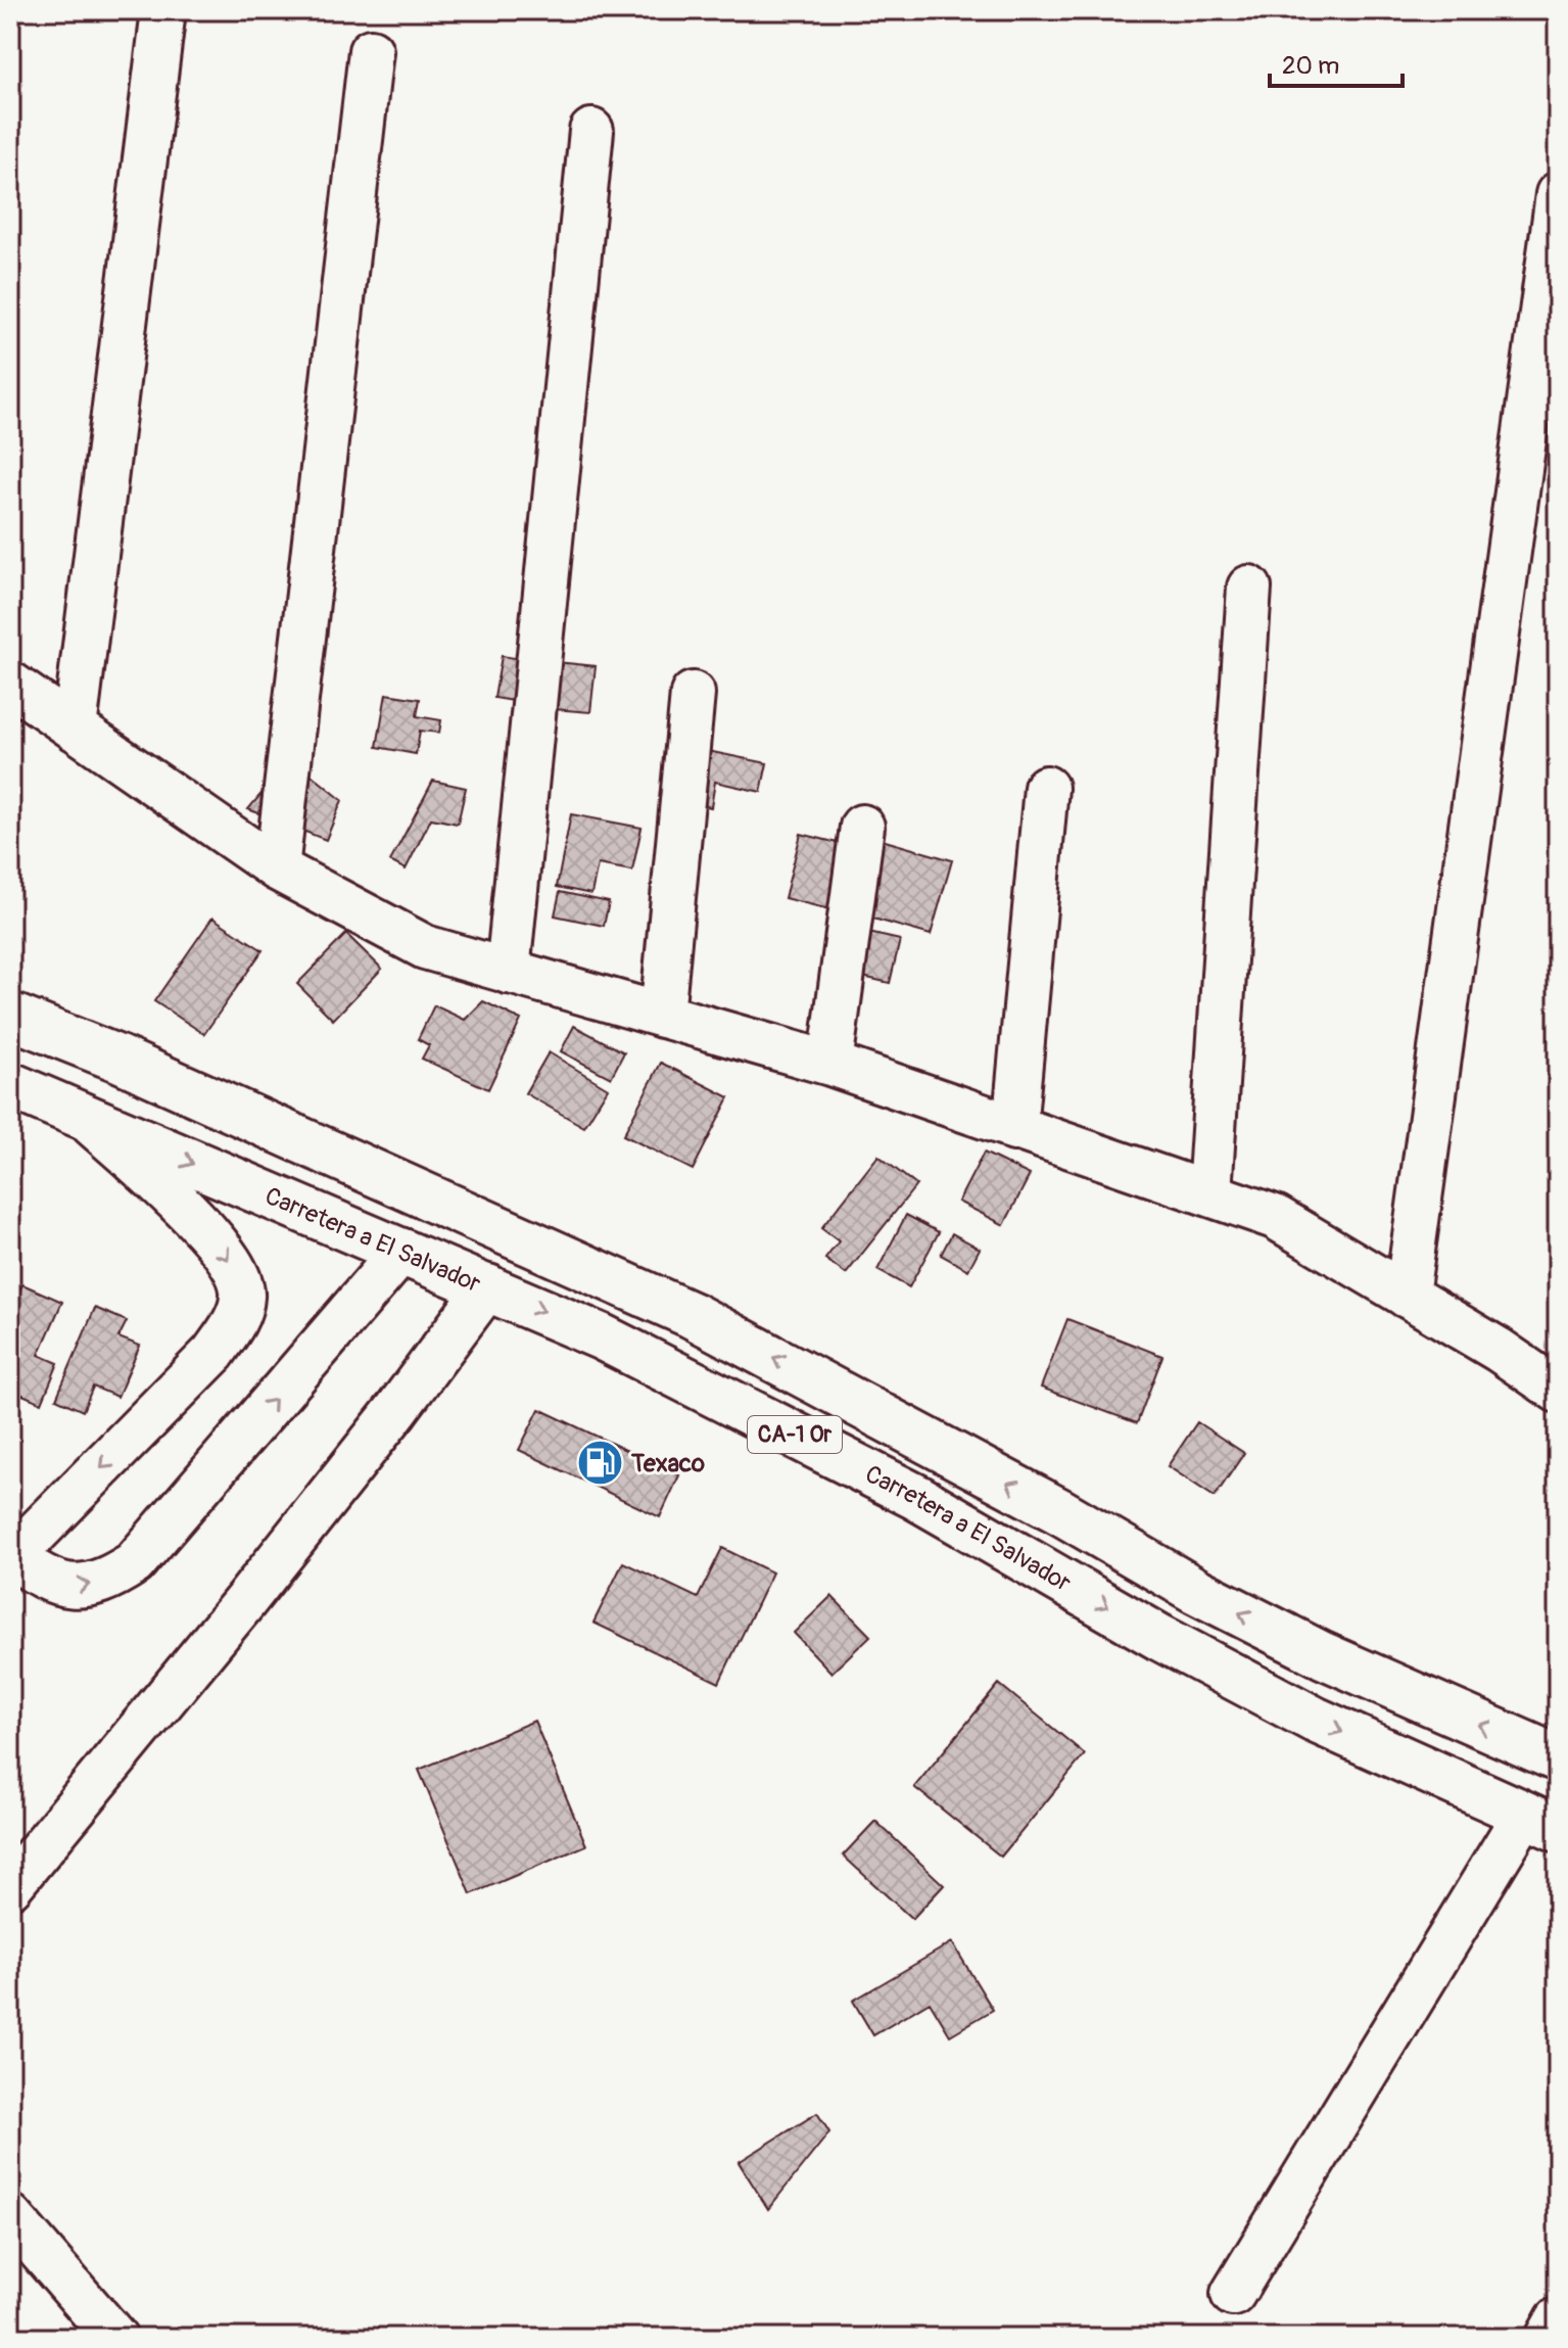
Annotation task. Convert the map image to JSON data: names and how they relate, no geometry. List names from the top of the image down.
{
  "streets": {
    "highway": ["Carretera a El Salvador", "CA-1 Or"]
  },
  "places": {
    "fuel station": ["Texaco"]
  },
  "scale_bar": "20 m"
}
